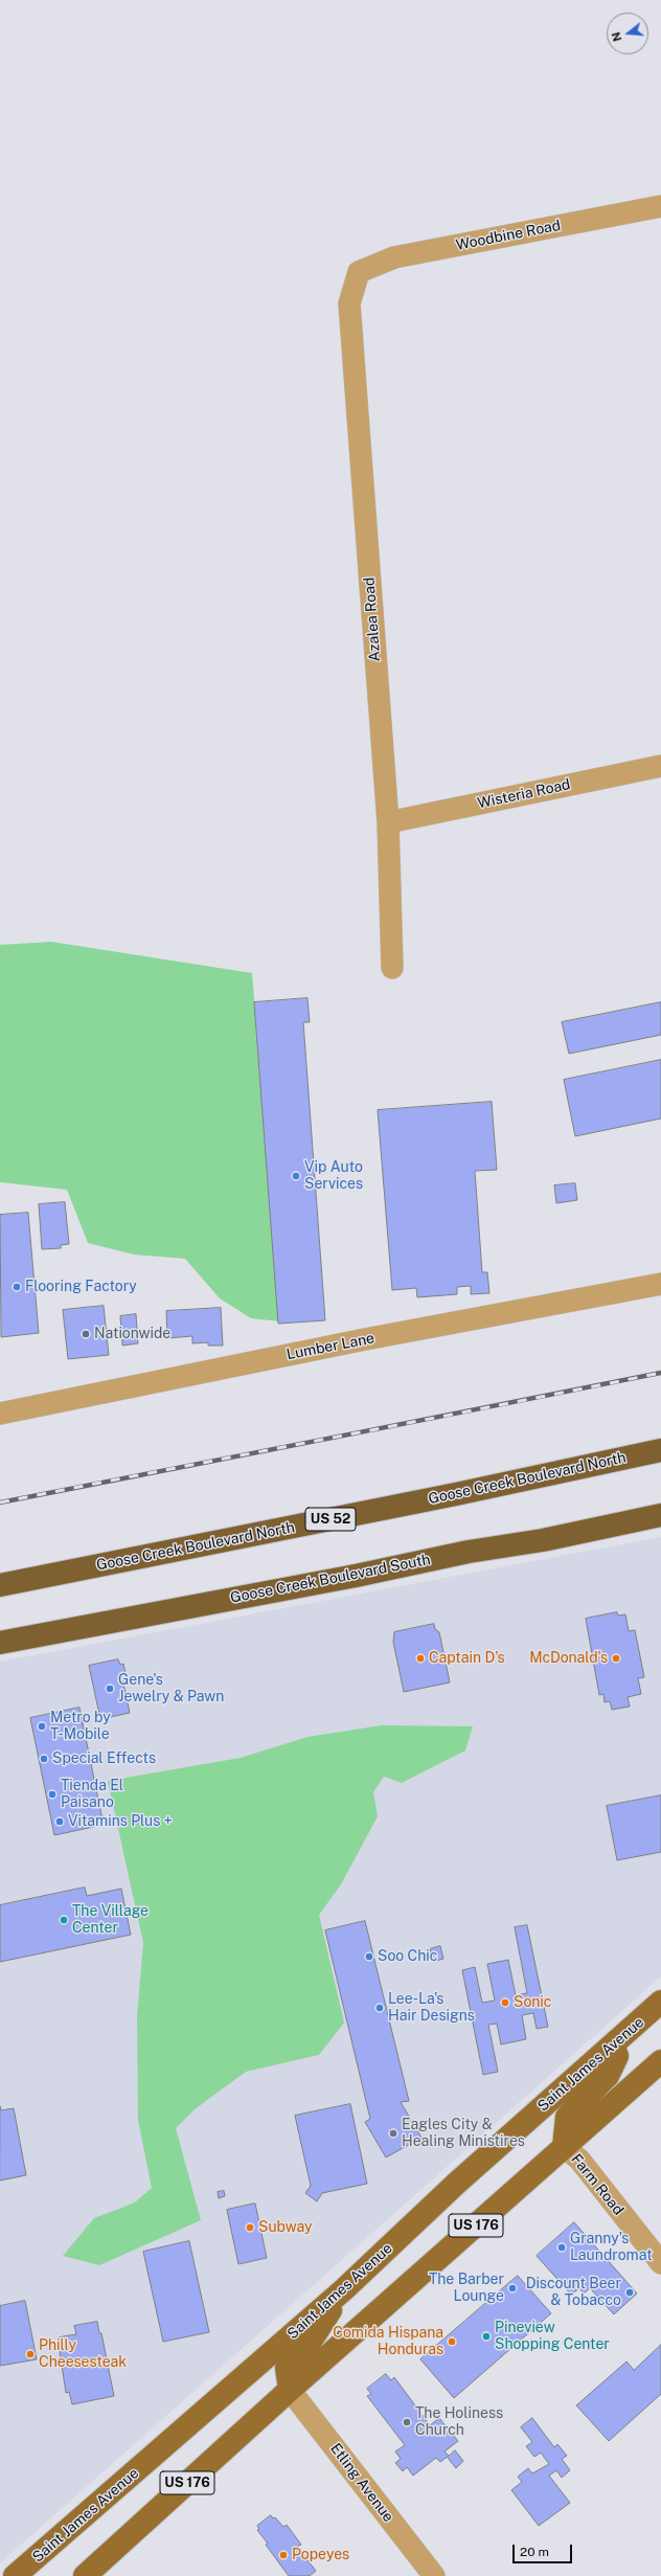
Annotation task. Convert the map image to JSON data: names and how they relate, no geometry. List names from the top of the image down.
{
  "streets": {
    "highway": ["Goose Creek Boulevard North", "US 52", "Goose Creek Boulevard South"],
    "main road": ["Saint James Avenue", "US 176"],
    "street": [
      "Woodbine Road",
      "Azalea Road",
      "Wisteria Road",
      "Lumber Lane",
      "Farm Road",
      "Etling Avenue"
    ]
  },
  "crossings": [
    ["Woodbine Road", "Azalea Road"],
    ["Azalea Road", "Wisteria Road"],
    ["Farm Road", "US 176"],
    ["US 176", "Etling Avenue"]
  ],
  "places": [
    "Vip Auto Services",
    "Flooring Factory",
    "Nationwide",
    "Captain D's",
    "McDonald's",
    "Gene's Jewelry & Pawn",
    "Metro by T-Mobile",
    "Special Effects",
    "Tienda El Paisano",
    "Vitamins Plus +",
    "The Village Center",
    "Soo Chic",
    "Sonic",
    "Lee-La's Hair Designs",
    "Eagles City & Healing Ministires",
    "Subway",
    "Granny's Laundromat",
    "The Barber Lounge",
    "Discount Beer & Tobacco",
    "Pineview Shopping Center",
    "Comida Hispana Honduras",
    "Philly Cheesesteak",
    "The Holiness Church",
    "Popeyes"
  ],
  "scale_bar": "20 m",
  "north": "left"
}
